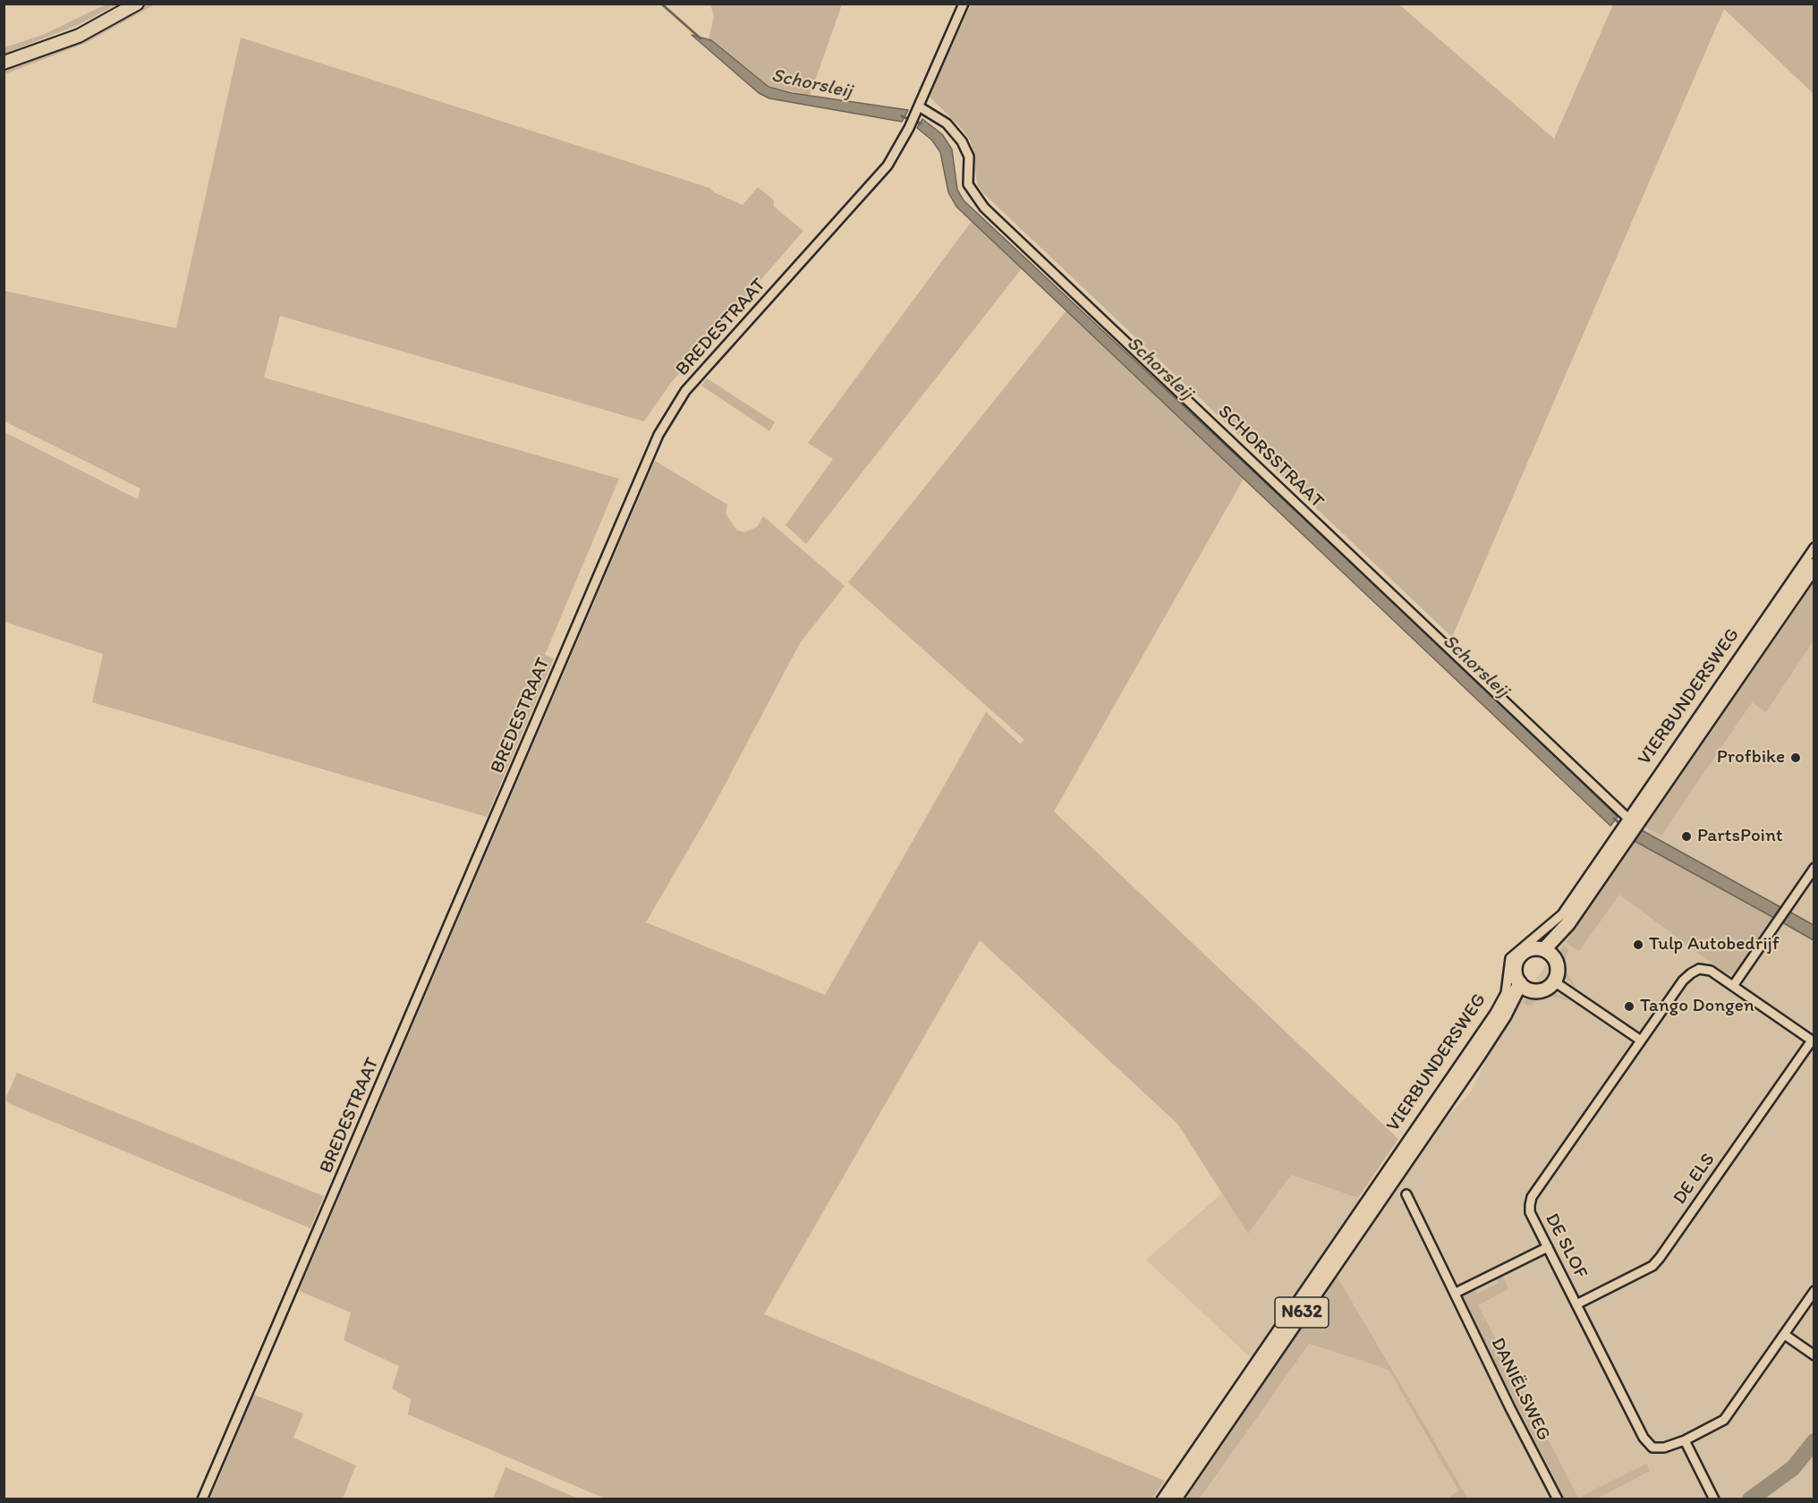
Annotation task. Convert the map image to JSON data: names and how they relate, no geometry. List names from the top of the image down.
{
  "streets": {
    "main road": ["VIERBUNDERSWEG", "N632"],
    "street": [
      "BREDESTRAAT",
      "SCHORSSTRAAT",
      "DE ELS",
      "DE SLOF",
      "DANIËLSWEG"
    ]
  },
  "crossings": [
    ["BREDESTRAAT", "SCHORSSTRAAT"],
    ["SCHORSSTRAAT", "VIERBUNDERSWEG"],
    ["VIERBUNDERSWEG", "N632"],
    ["DE ELS", "DE SLOF"]
  ],
  "water": ["Schorsleij"],
  "places": [
    "Profbike",
    "PartsPoint",
    "Tulp Autobedrijf",
    "Tango Dongen"
  ]
}
